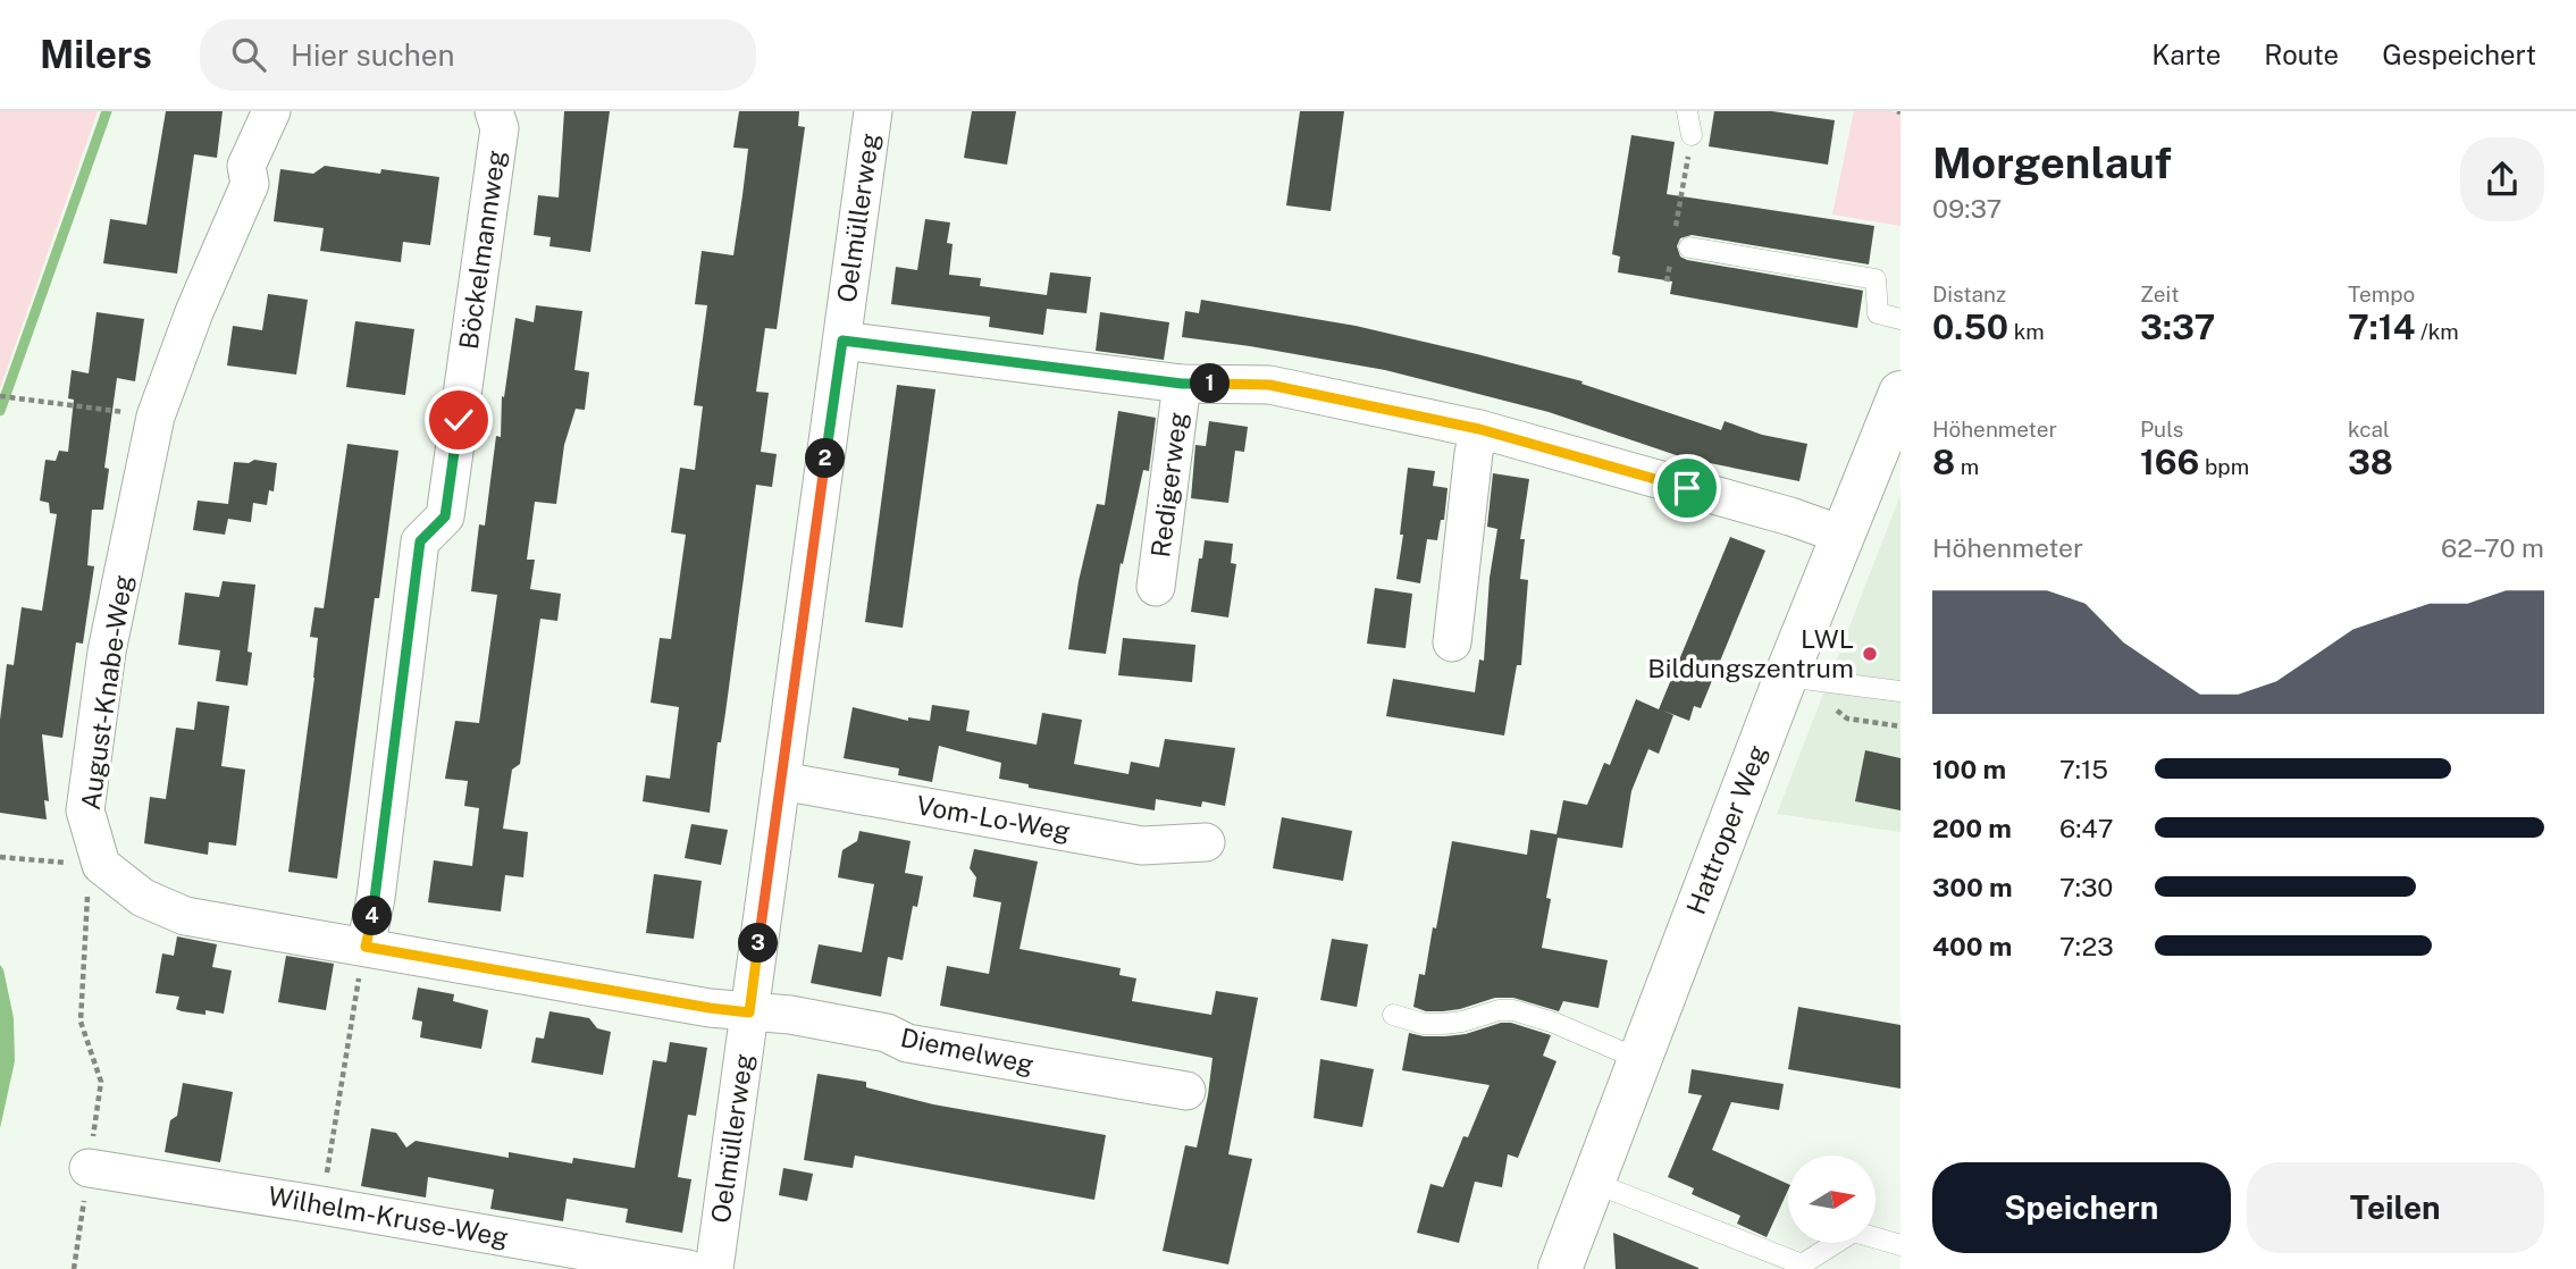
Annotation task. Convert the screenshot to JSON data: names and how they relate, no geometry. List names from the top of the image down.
{
  "streets": {
    "main road": ["Hattroper Weg"],
    "street": [
      "Oelmüllerweg",
      "Böckelmannweg",
      "Redigerweg",
      "August-Knabe-Weg",
      "Vom-Lo-Weg",
      "Diemelweg",
      "Wilhelm-Kruse-Weg"
    ]
  },
  "crossings": [
    ["Oelmüllerweg", "Vom-Lo-Weg"],
    ["Oelmüllerweg", "Diemelweg"]
  ],
  "places": ["LWL Bildungszentrum"],
  "north": "right",
  "page": {
    "header": "Milers",
    "search": "Hier suchen",
    "nav": ["Karte", "Route", "Gespeichert"],
    "heading": ["Morgenlauf", "09:37"],
    "stats": [
      ["Distanz", "0.50 km"],
      ["Zeit", "3:37"],
      ["Tempo", "7:14 /km"],
      ["Höhenmeter", "8 m"],
      ["Puls", "166 bpm"],
      ["kcal", "38"]
    ],
    "pins": [
      "1",
      "2",
      "4",
      "3"
    ],
    "chart": ["Höhenmeter", "62–70 m"],
    "list": [
      {
        "name": "100 m",
        "note": "7:15"
      },
      {
        "name": "200 m",
        "note": "6:47"
      },
      {
        "name": "300 m",
        "note": "7:30"
      },
      {
        "name": "400 m",
        "note": "7:23"
      }
    ],
    "buttons": ["Speichern", "Teilen"]
  }
}
